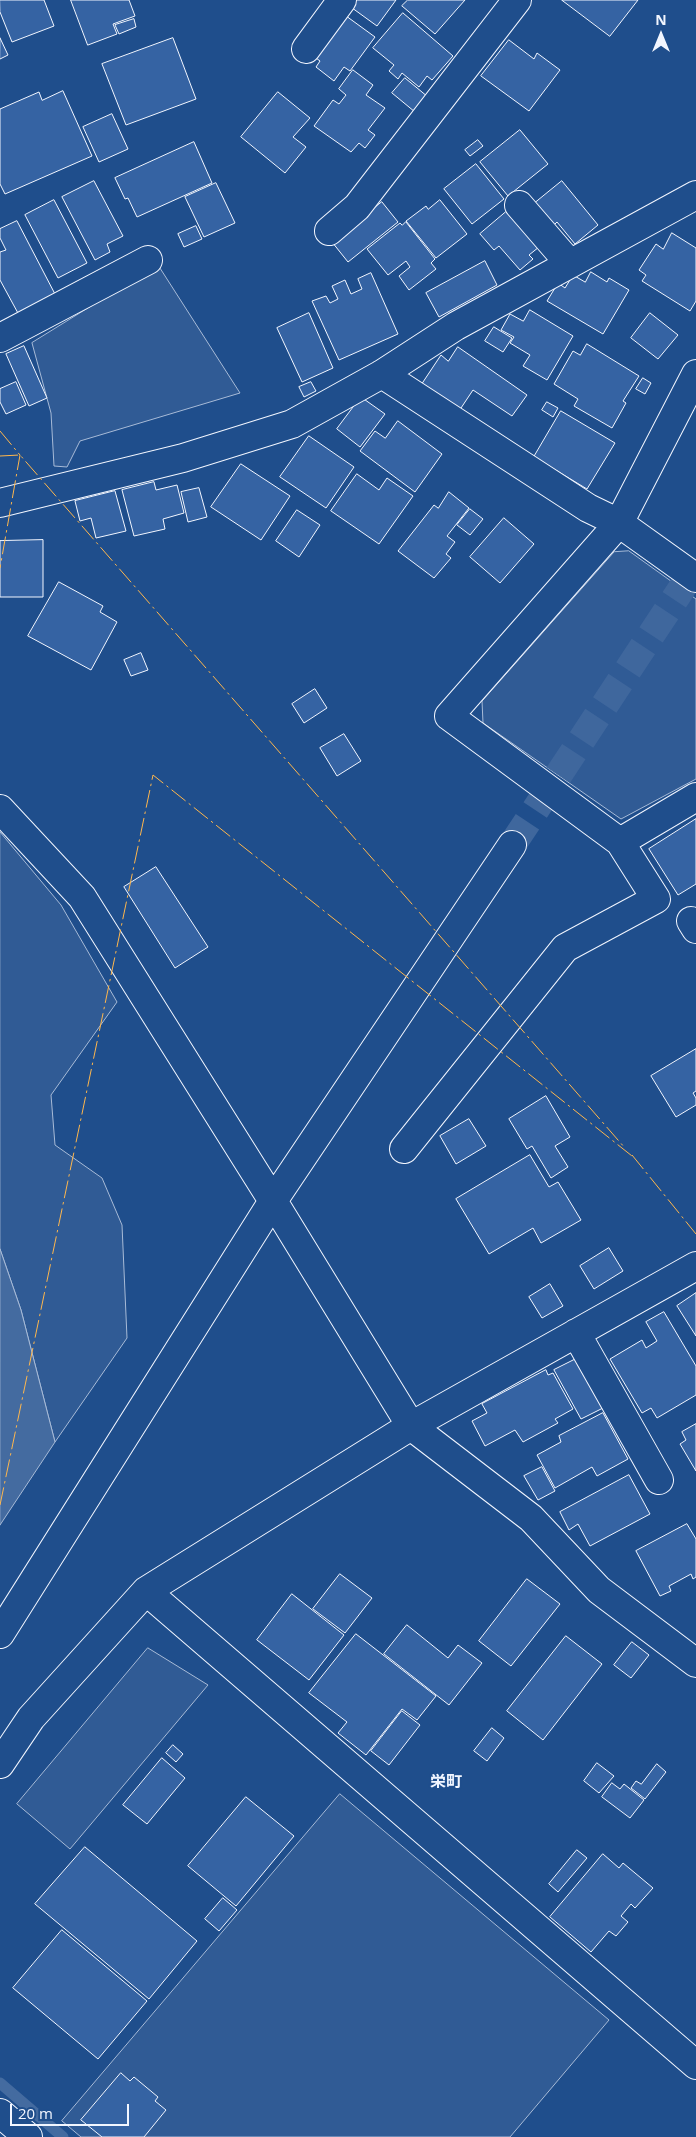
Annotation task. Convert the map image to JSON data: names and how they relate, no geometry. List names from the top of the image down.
{
  "districts": ["栄町"],
  "scale_bar": "20 m",
  "north": "top"
}
